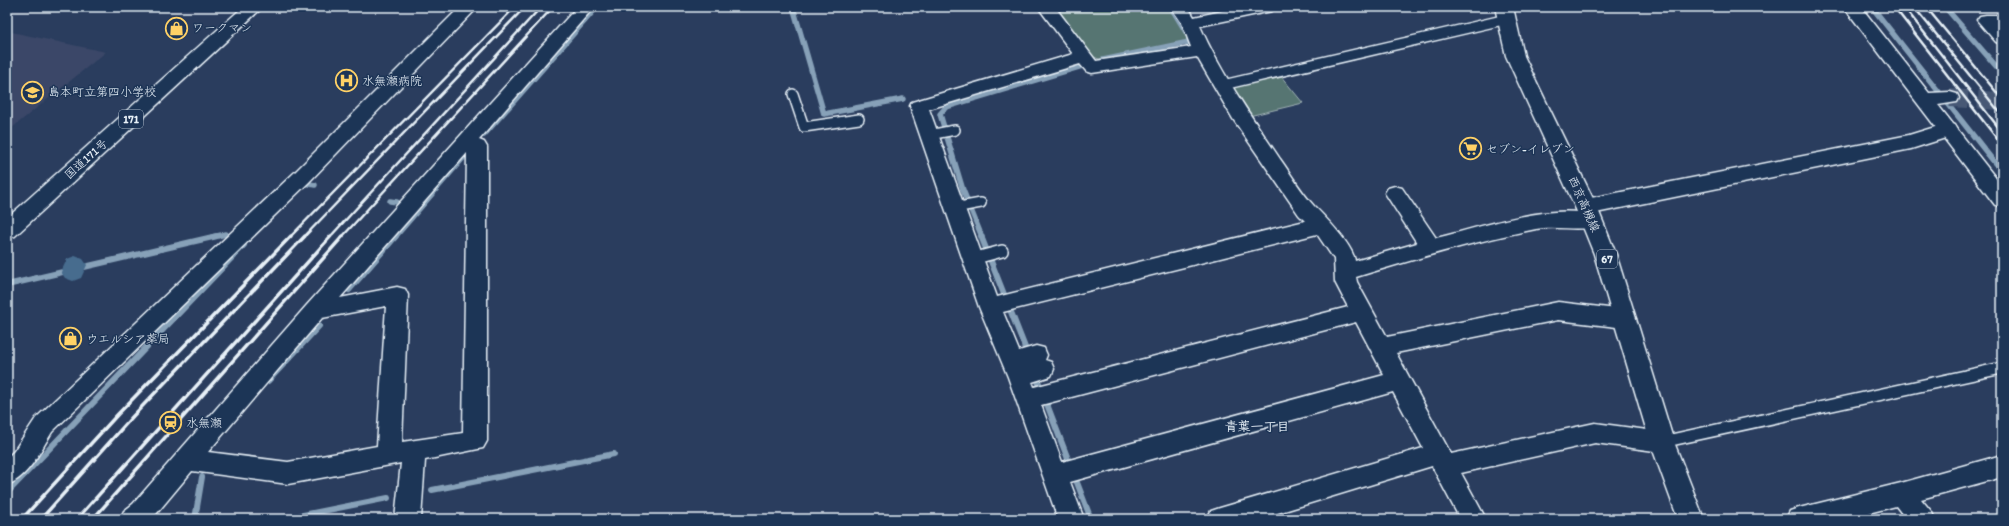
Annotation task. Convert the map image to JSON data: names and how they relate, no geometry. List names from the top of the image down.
{
  "streets": {
    "main road": [
      "171",
      "国道171号",
      "西京高槻線",
      "67"
    ]
  },
  "districts": ["青葉一丁目"],
  "places": {
    "shop": ["ワークマン", "ウエルシア薬局"],
    "hospital": ["水無瀬病院"],
    "school or university": ["島本町立第四小学校"],
    "supermarket": ["セブン-イレブン"],
    "station": ["水無瀬"]
  }
}
